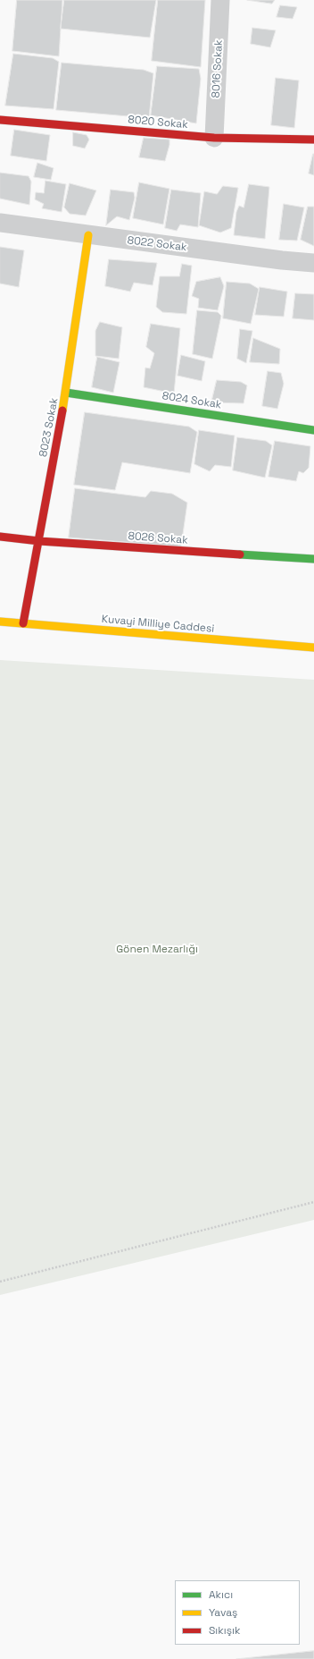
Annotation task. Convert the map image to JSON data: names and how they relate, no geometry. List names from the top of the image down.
{
  "streets": {
    "street": [
      "8016 Sokak",
      "8020 Sokak",
      "8022 Sokak",
      "8024 Sokak",
      "8023 Sokak",
      "8026 Sokak",
      "Kuvayi Milliye Caddesi"
    ]
  },
  "crossings": [
    ["8016 Sokak", "8020 Sokak"],
    ["8022 Sokak", "8023 Sokak"],
    ["8024 Sokak", "8023 Sokak"],
    ["8023 Sokak", "8026 Sokak"],
    ["8023 Sokak", "Kuvayi Milliye Caddesi"]
  ],
  "parks": ["Gönen Mezarlığı"],
  "legend": ["Akıcı", "Yavaş", "Sıkışık"]
}
